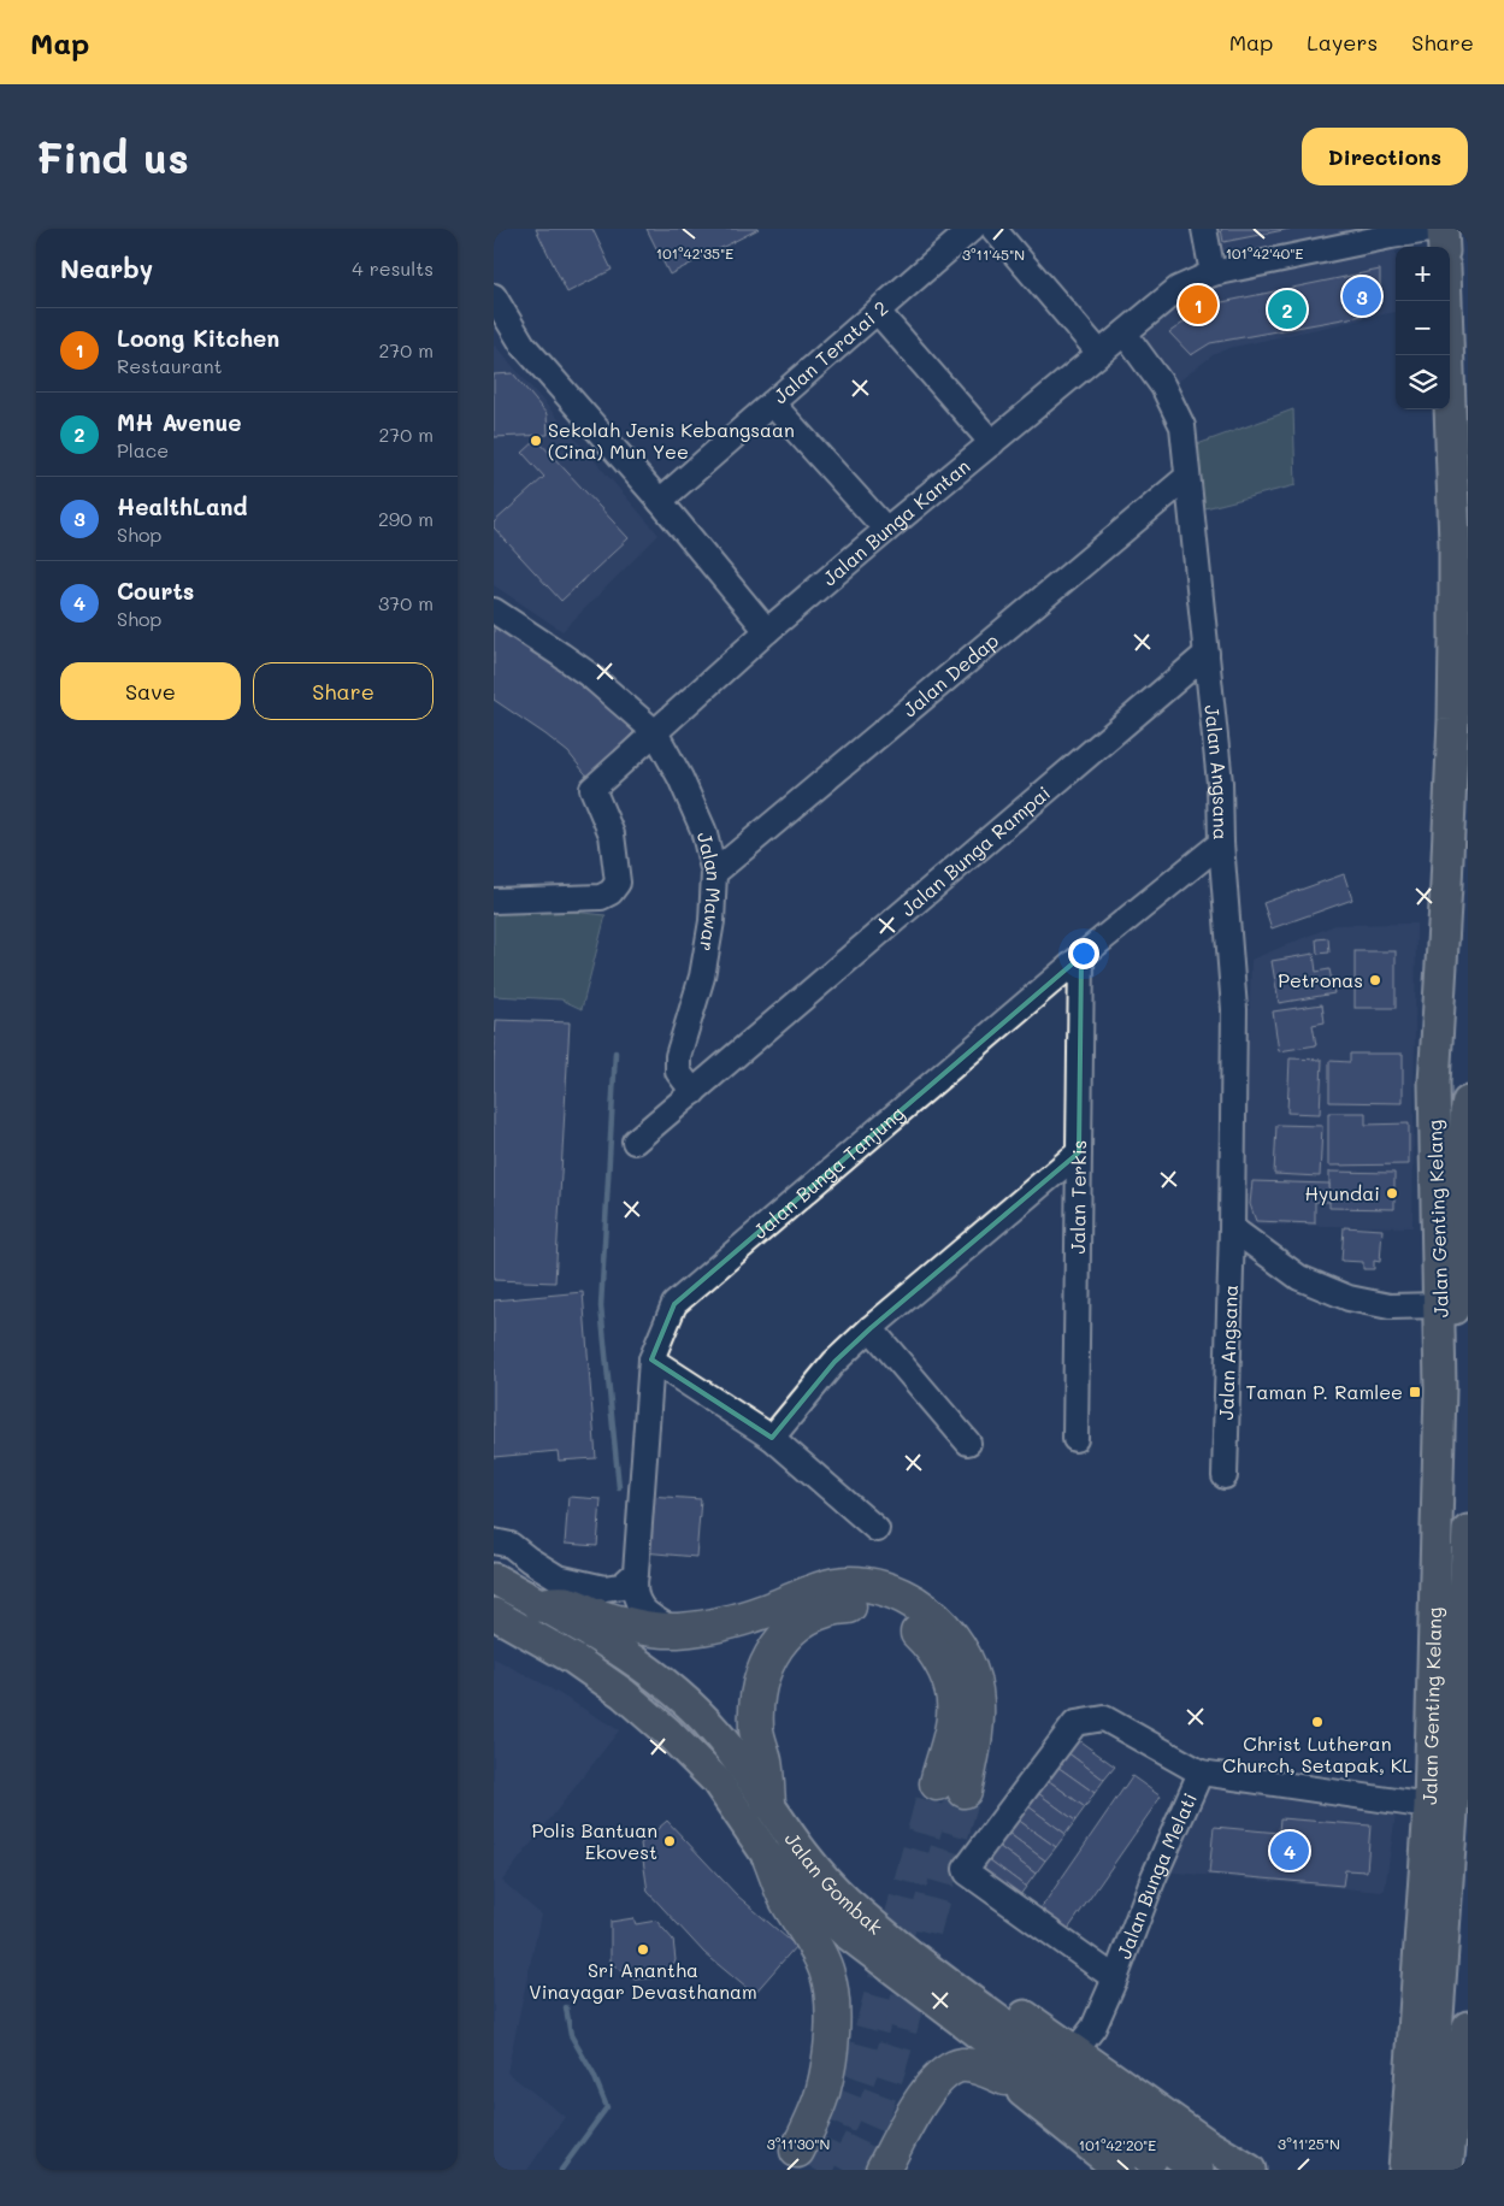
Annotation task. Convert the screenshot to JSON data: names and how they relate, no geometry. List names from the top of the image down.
{
  "streets": {
    "main road": ["Jalan Genting Kelang", "Jalan Gombak"],
    "street": [
      "Jalan Teratai 2",
      "Jalan Bunga Kantan",
      "Jalan Dedap",
      "Jalan Angsana",
      "Jalan Bunga Rampai",
      "Jalan Mawar",
      "Jalan Bunga Tanjung",
      "Jalan Terkis",
      "Jalan Bunga Melati"
    ]
  },
  "crossings": [
    ["Jalan Bunga Kantan", "Jalan Angsana"],
    ["Jalan Bunga Kantan", "Jalan Mawar"],
    ["Jalan Dedap", "Jalan Angsana"],
    ["Jalan Dedap", "Jalan Mawar"],
    ["Jalan Angsana", "Jalan Bunga Rampai"],
    ["Jalan Angsana", "Jalan Bunga Tanjung"],
    ["Jalan Bunga Rampai", "Jalan Mawar"],
    ["Jalan Bunga Tanjung", "Jalan Terkis"],
    ["Jalan Genting Kelang", "Jalan Bunga Melati"]
  ],
  "places": {
    "other": [
      "Sekolah Jenis Kebangsaan (Cina) Mun Yee",
      "Petronas",
      "Hyundai",
      "Christ Lutheran Church, Setapak, KL",
      "Polis Bantuan Ekovest",
      "Sri Anantha Vinayagar Devasthanam"
    ],
    "transit": ["Taman P. Ramlee"]
  },
  "page": {
    "header": "Map",
    "nav": ["Map", "Layers", "Share"],
    "buttons": [
      "Directions",
      ["Save", "Share"]
    ],
    "title": "Find us",
    "heading": ["Nearby", "4 results"],
    "map_buttons": ["+", "−"],
    "pins": [
      "3",
      "1",
      "2",
      "4"
    ],
    "list": [
      {
        "mark": "1",
        "name": "Loong Kitchen",
        "note": "Restaurant",
        "value": "270 m"
      },
      {
        "mark": "2",
        "name": "MH Avenue",
        "note": "Place",
        "value": "270 m"
      },
      {
        "mark": "3",
        "name": "HealthLand",
        "note": "Shop",
        "value": "290 m"
      },
      {
        "mark": "4",
        "name": "Courts",
        "note": "Shop",
        "value": "370 m"
      }
    ]
  },
  "coordinates": [
    "101°42'35\"E",
    "101°42'40\"E",
    "3°11'45\"N",
    "3°11'30\"N",
    "3°11'25\"N",
    "101°42'20\"E"
  ]
}
